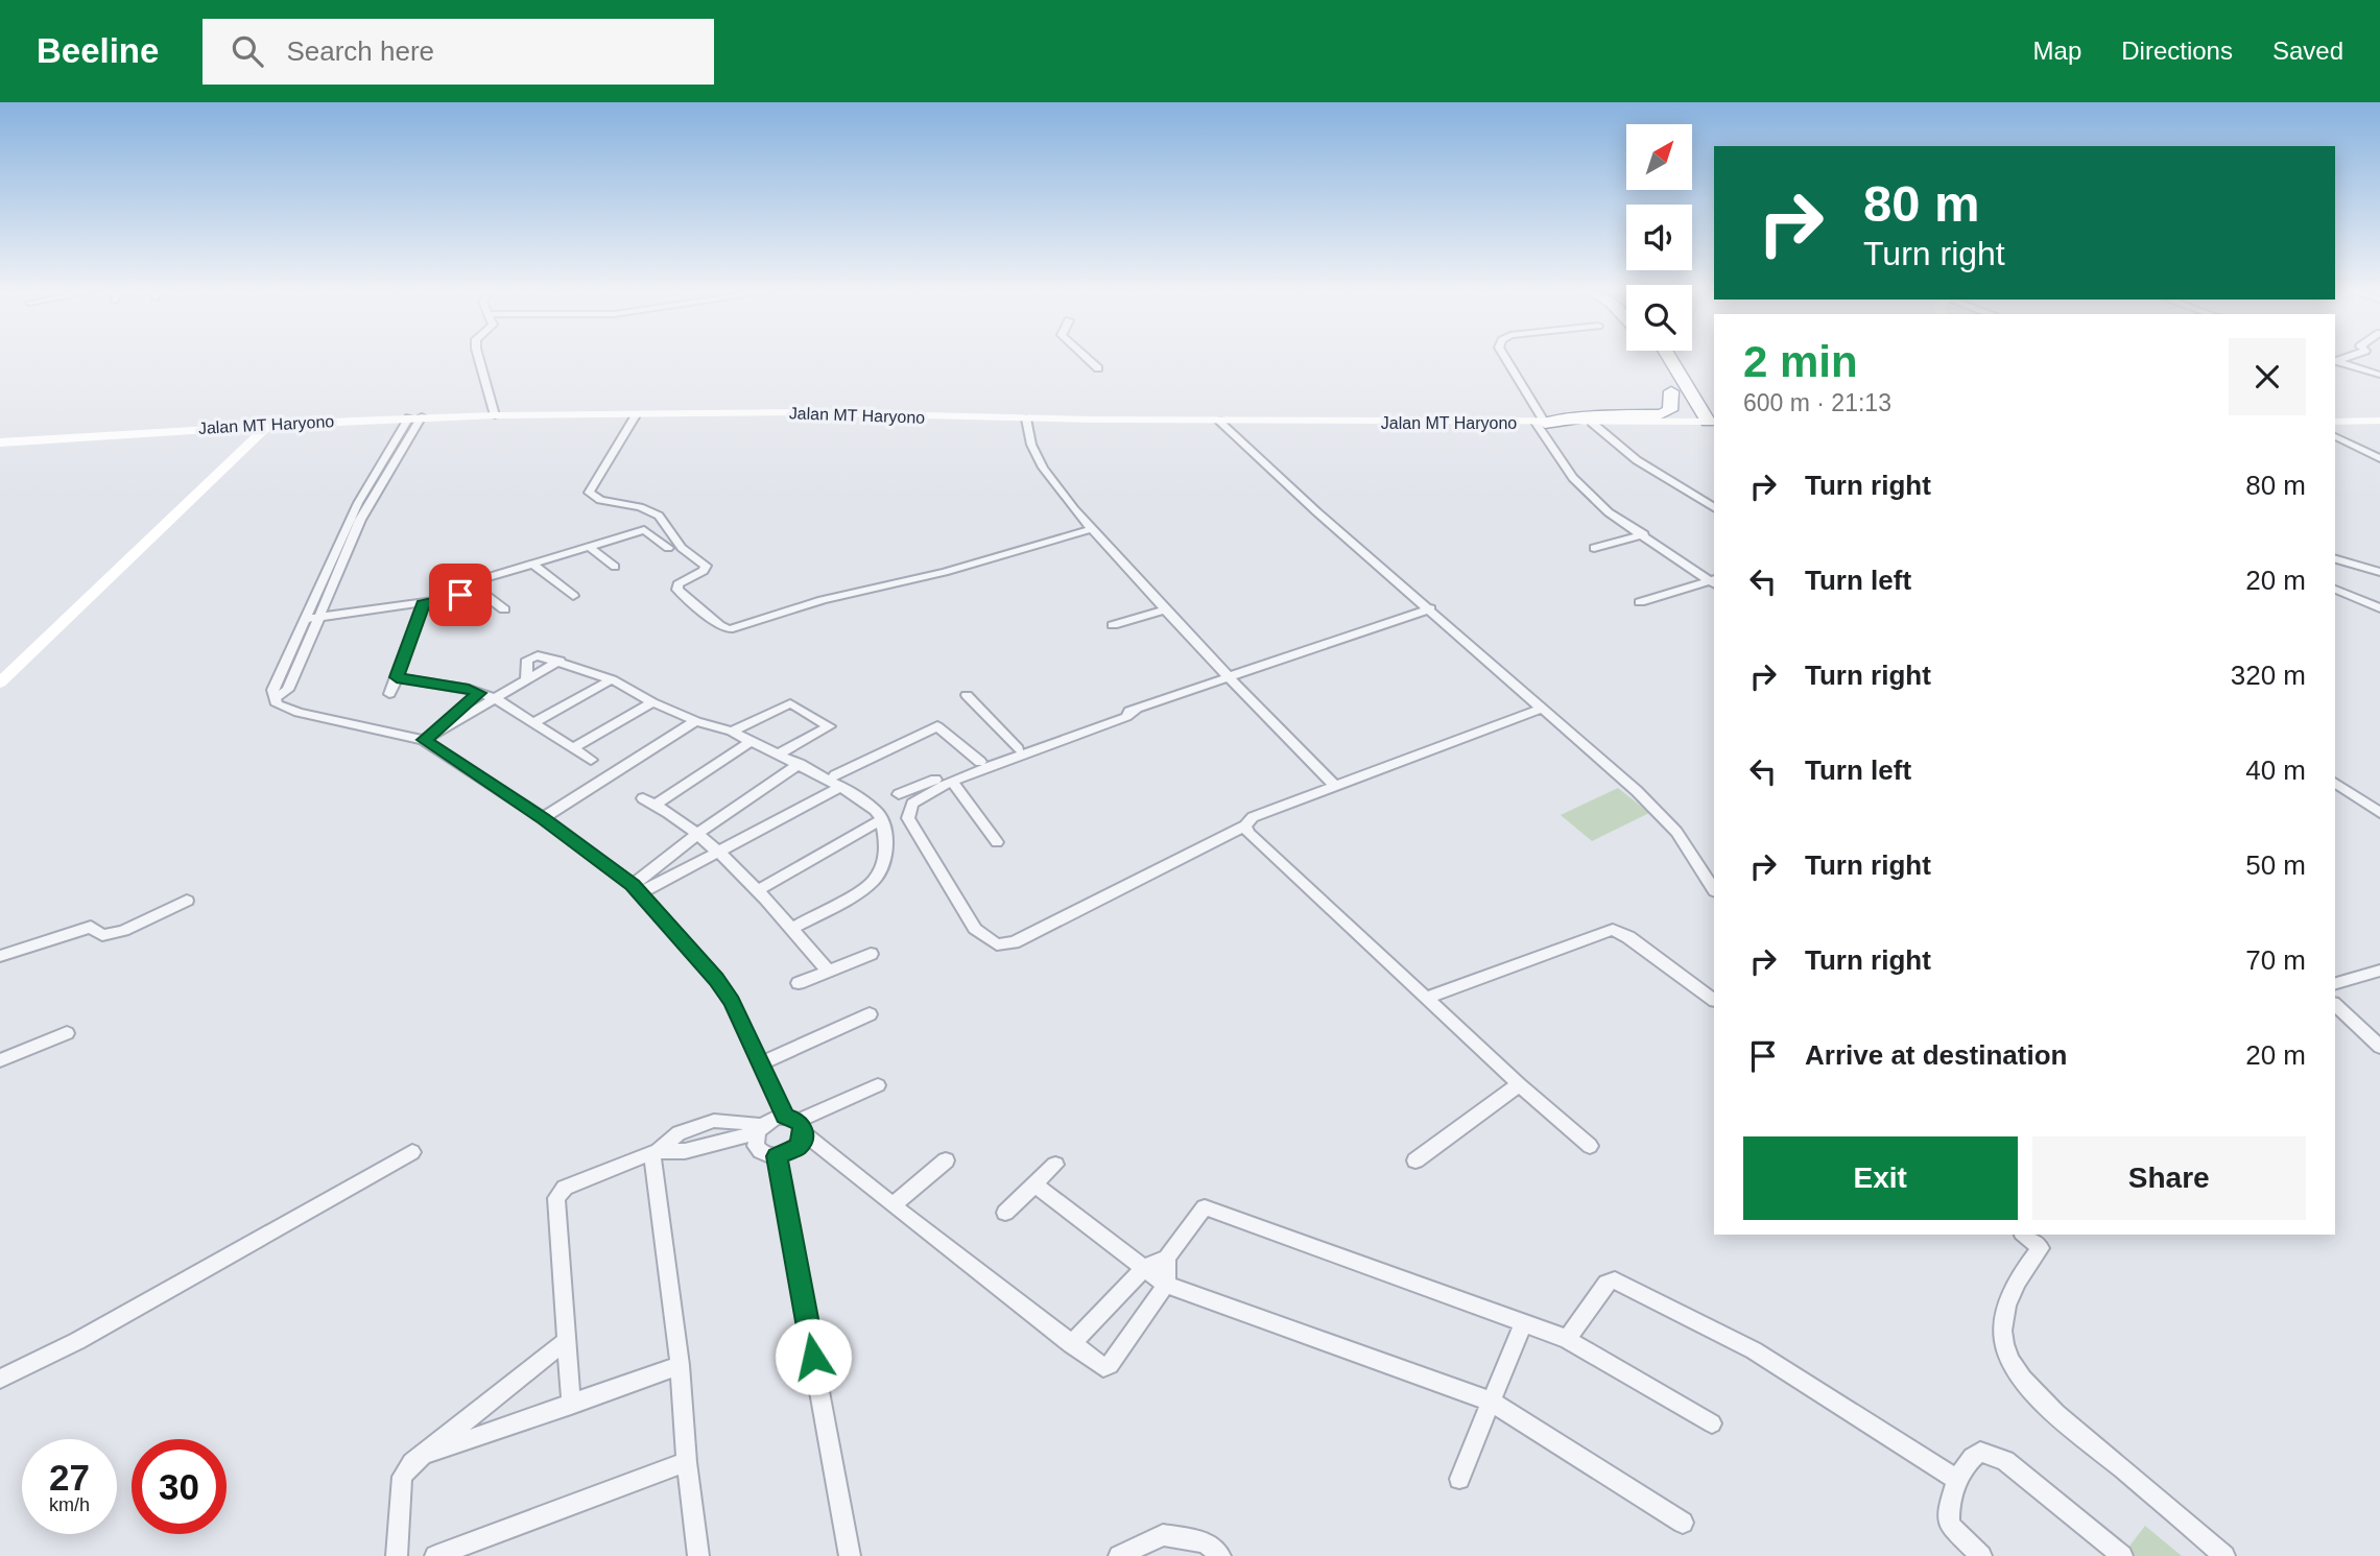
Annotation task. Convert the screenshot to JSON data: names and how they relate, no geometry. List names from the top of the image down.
{
  "streets": {
    "main road": ["Jalan MT Haryono"]
  },
  "north": "top right",
  "page": {
    "header": "Beeline",
    "search": "Search here",
    "nav": ["Map", "Directions", "Saved"],
    "turn": ["80 m", "Turn right"],
    "heading": ["2 min", "600 m · 21:13"],
    "list": [
      {
        "name": "Turn right",
        "value": "80 m"
      },
      {
        "name": "Turn left",
        "value": "20 m"
      },
      {
        "name": "Turn right",
        "value": "320 m"
      },
      {
        "name": "Turn left",
        "value": "40 m"
      },
      {
        "name": "Turn right",
        "value": "50 m"
      },
      {
        "name": "Turn right",
        "value": "70 m"
      },
      {
        "name": "Arrive at destination",
        "value": "20 m"
      }
    ],
    "buttons": ["Exit", "Share"],
    "speed": "27 km/h",
    "limit": "30"
  }
}
